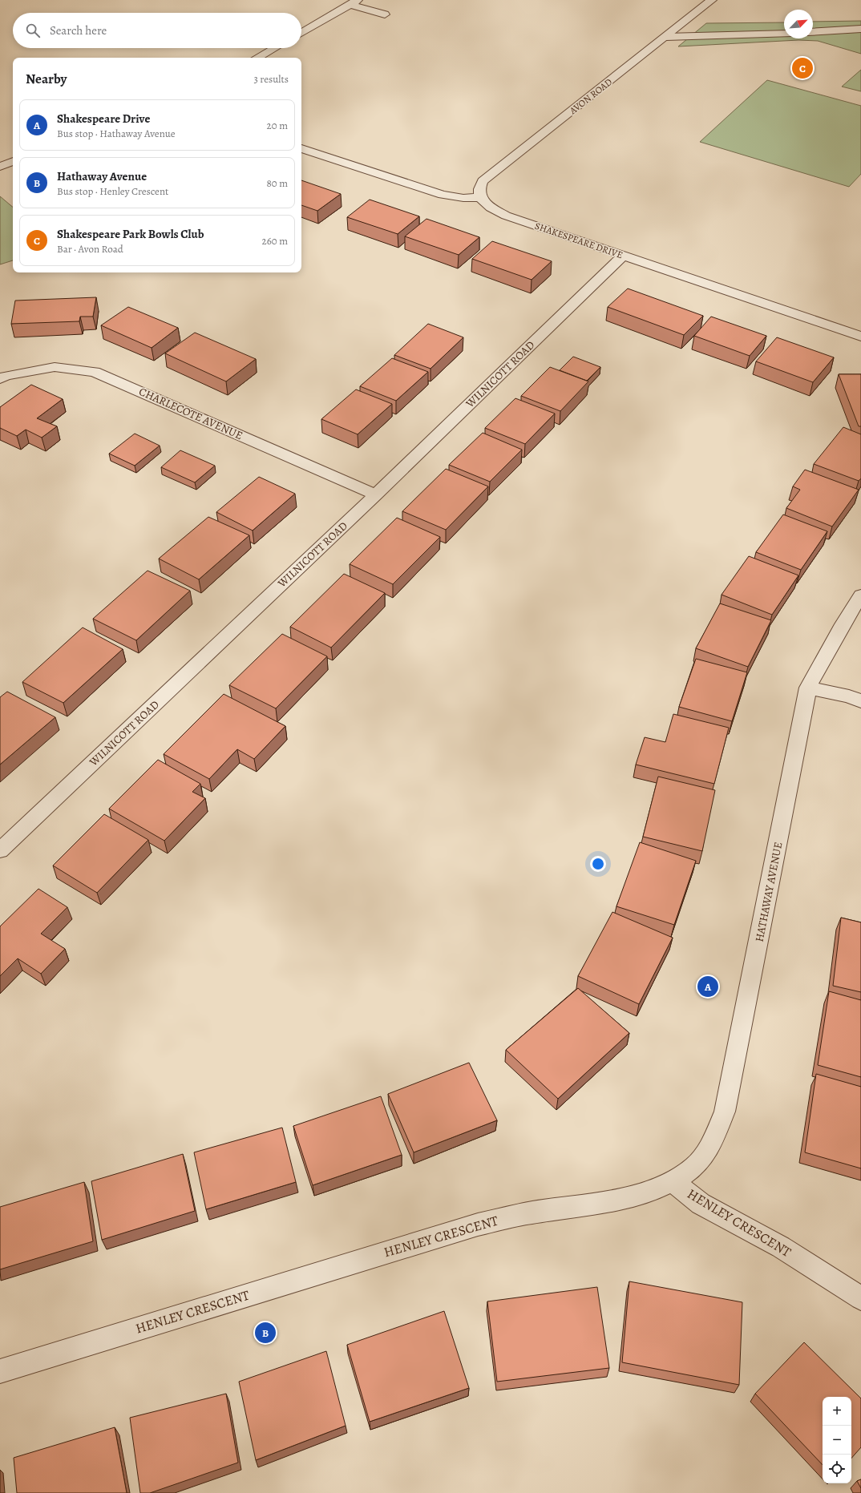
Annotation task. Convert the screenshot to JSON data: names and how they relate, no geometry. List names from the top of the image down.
{
  "streets": {
    "street": [
      "AVON ROAD",
      "SHAKESPEARE DRIVE",
      "WILNICOTT ROAD",
      "CHARLECOTE AVENUE",
      "HATHAWAY AVENUE",
      "HENLEY CRESCENT"
    ]
  },
  "crossings": [
    ["AVON ROAD", "SHAKESPEARE DRIVE"],
    ["SHAKESPEARE DRIVE", "WILNICOTT ROAD"],
    ["WILNICOTT ROAD", "CHARLECOTE AVENUE"],
    ["HATHAWAY AVENUE", "HENLEY CRESCENT"]
  ],
  "north": "top right",
  "page": {
    "search": "Search here",
    "pins": ["C", "A", "B"],
    "heading": ["Nearby", "3 results"],
    "list": [
      {
        "mark": "A",
        "name": "Shakespeare Drive",
        "note": "Bus stop · Hathaway Avenue",
        "value": "20 m"
      },
      {
        "mark": "B",
        "name": "Hathaway Avenue",
        "note": "Bus stop · Henley Crescent",
        "value": "80 m"
      },
      {
        "mark": "C",
        "name": "Shakespeare Park Bowls Club",
        "note": "Bar · Avon Road",
        "value": "260 m"
      }
    ],
    "map_buttons": ["+", "−"]
  }
}
